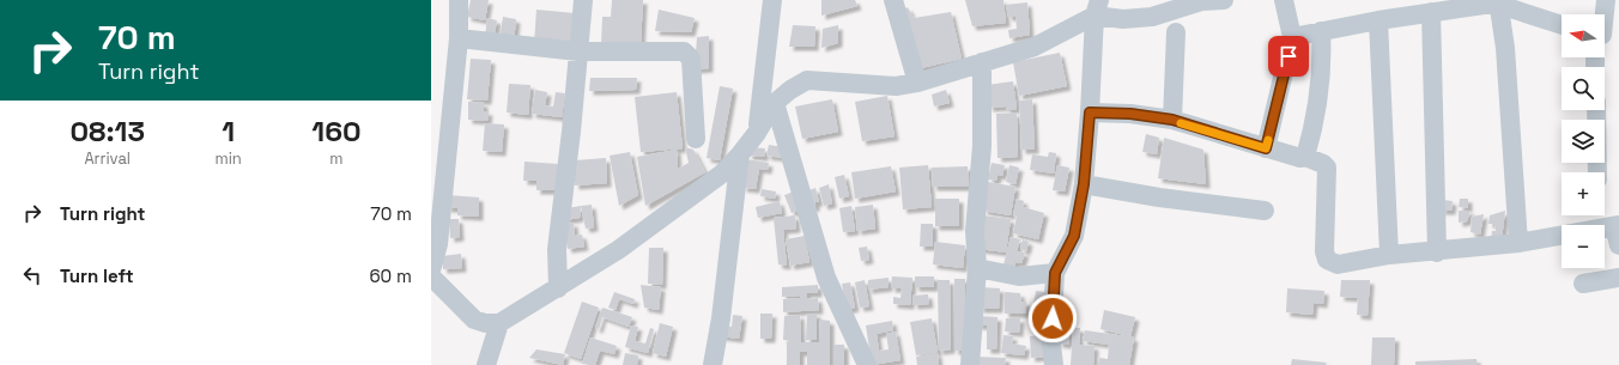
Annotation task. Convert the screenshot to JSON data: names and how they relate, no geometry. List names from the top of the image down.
{
  "north": "left",
  "page": {
    "turn": ["70 m", "Turn right"],
    "map_buttons": ["+", "−"],
    "eta": [
      "08:13",
      "Arrival",
      "1",
      "min",
      "160",
      "m"
    ],
    "list": [
      {
        "name": "Turn right",
        "value": "70 m"
      },
      {
        "name": "Turn left",
        "value": "60 m"
      }
    ]
  }
}
